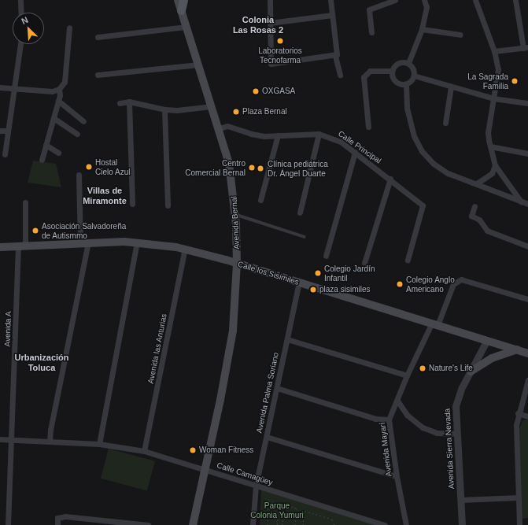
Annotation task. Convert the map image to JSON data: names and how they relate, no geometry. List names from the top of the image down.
{
  "streets": {
    "main road": ["Avenida Bernal", "Calle los Sisimiles"],
    "street": [
      "Calle Principal",
      "Avenida A",
      "Avenida las Anturias",
      "Avenida Palma Soriano",
      "Avenida Sierra Nevada",
      "Avenida Mayarí",
      "Calle Camagüey"
    ]
  },
  "crossings": [
    ["Calle Principal", "Avenida Bernal"],
    ["Avenida Bernal", "Calle los Sisimiles"],
    ["Avenida Bernal", "Calle Camagüey"],
    ["Calle los Sisimiles", "Avenida A"],
    ["Calle los Sisimiles", "Avenida las Anturias"],
    ["Calle los Sisimiles", "Avenida Palma Soriano"],
    ["Calle los Sisimiles", "Avenida Sierra Nevada"],
    ["Calle los Sisimiles", "Avenida Mayarí"],
    ["Avenida A", "Calle Camagüey"],
    ["Avenida las Anturias", "Calle Camagüey"],
    ["Avenida Palma Soriano", "Calle Camagüey"]
  ],
  "districts": ["Colonia Las Rosas 2", "Villas de Miramonte", "Urbanización Toluca"],
  "parks": ["Parque Colonia Yumuri"],
  "places": [
    "Laboratorios Tecnofarma",
    "La Sagrada Familia",
    "OXGASA",
    "Plaza Bernal",
    "Hostal Cielo Azul",
    "Centro Comercial Bernal",
    "Clínica pediátrica Dr. Ángel Duarte",
    "Asociación Salvadoreña de Autismmo",
    "Colegio Jardín Infantil",
    "Colegio Anglo Americano",
    "plaza sisimiles",
    "Nature's Life",
    "Woman Fitness"
  ],
  "north": "top left"
}
